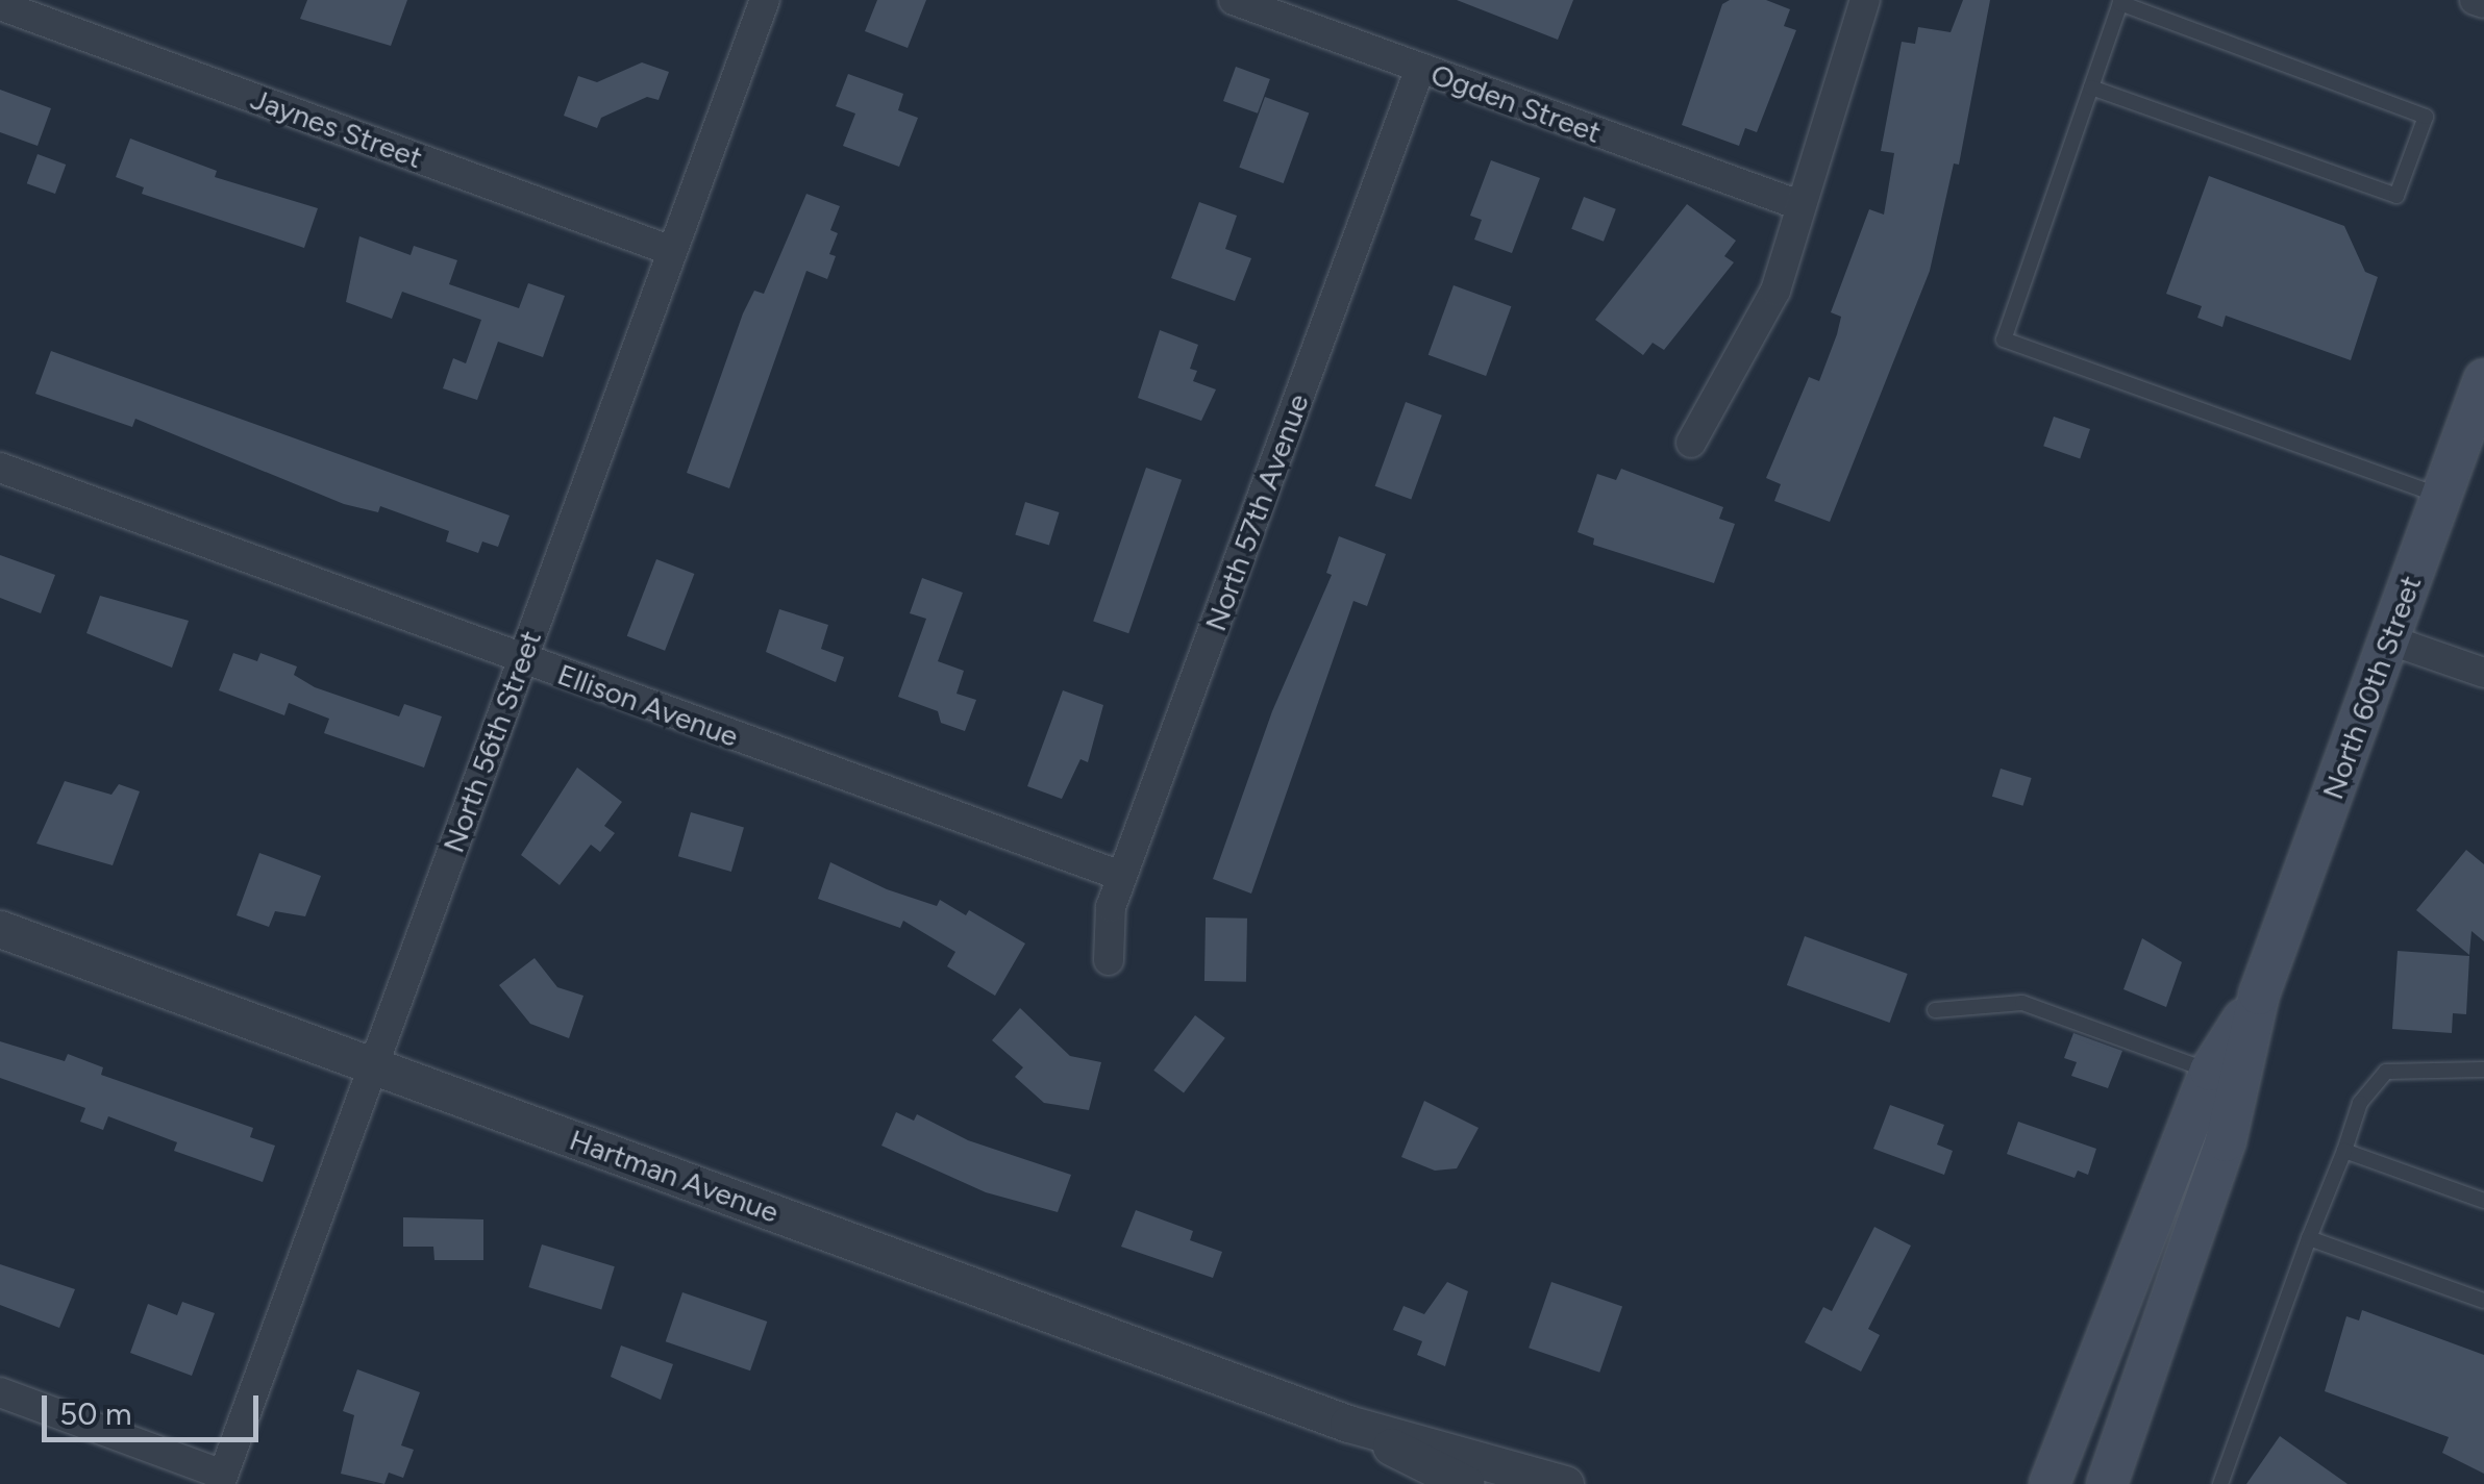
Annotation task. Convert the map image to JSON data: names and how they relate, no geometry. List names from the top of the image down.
{
  "streets": {
    "main road": ["North 60th Street"],
    "street": [
      "Ogden Street",
      "Jaynes Street",
      "North 57th Avenue",
      "Ellison Avenue",
      "North 56th Street",
      "Hartman Avenue"
    ]
  },
  "crossings": [
    ["Ogden Street", "North 57th Avenue"],
    ["Jaynes Street", "North 56th Street"],
    ["North 57th Avenue", "Ellison Avenue"],
    ["Ellison Avenue", "North 56th Street"],
    ["North 56th Street", "Hartman Avenue"]
  ],
  "scale_bar": "50 m"
}
